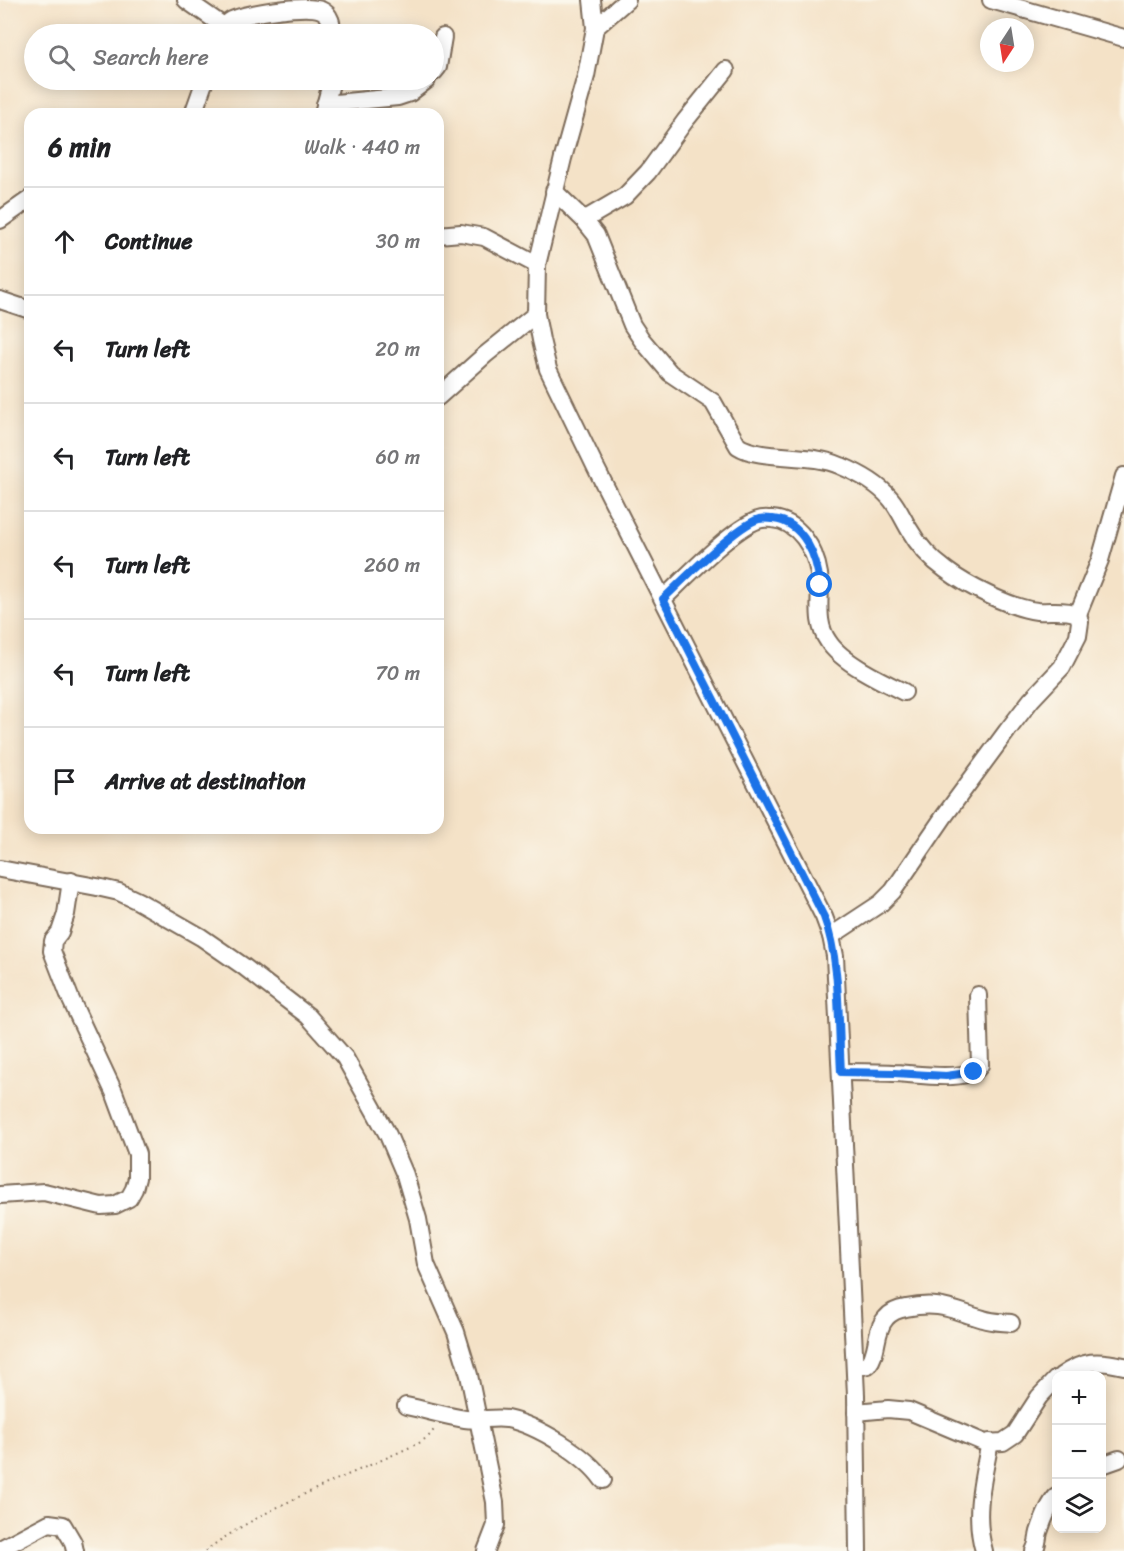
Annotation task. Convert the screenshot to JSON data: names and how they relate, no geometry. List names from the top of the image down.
{
  "north": "bottom",
  "page": {
    "search": "Search here",
    "heading": ["6 min", "Walk · 440 m"],
    "list": [
      ["Continue", "30 m"],
      ["Turn left", "20 m"],
      ["Turn left", "60 m"],
      ["Turn left", "260 m"],
      ["Turn left", "70 m"],
      "Arrive at destination"
    ],
    "map_buttons": ["+", "−"]
  }
}
